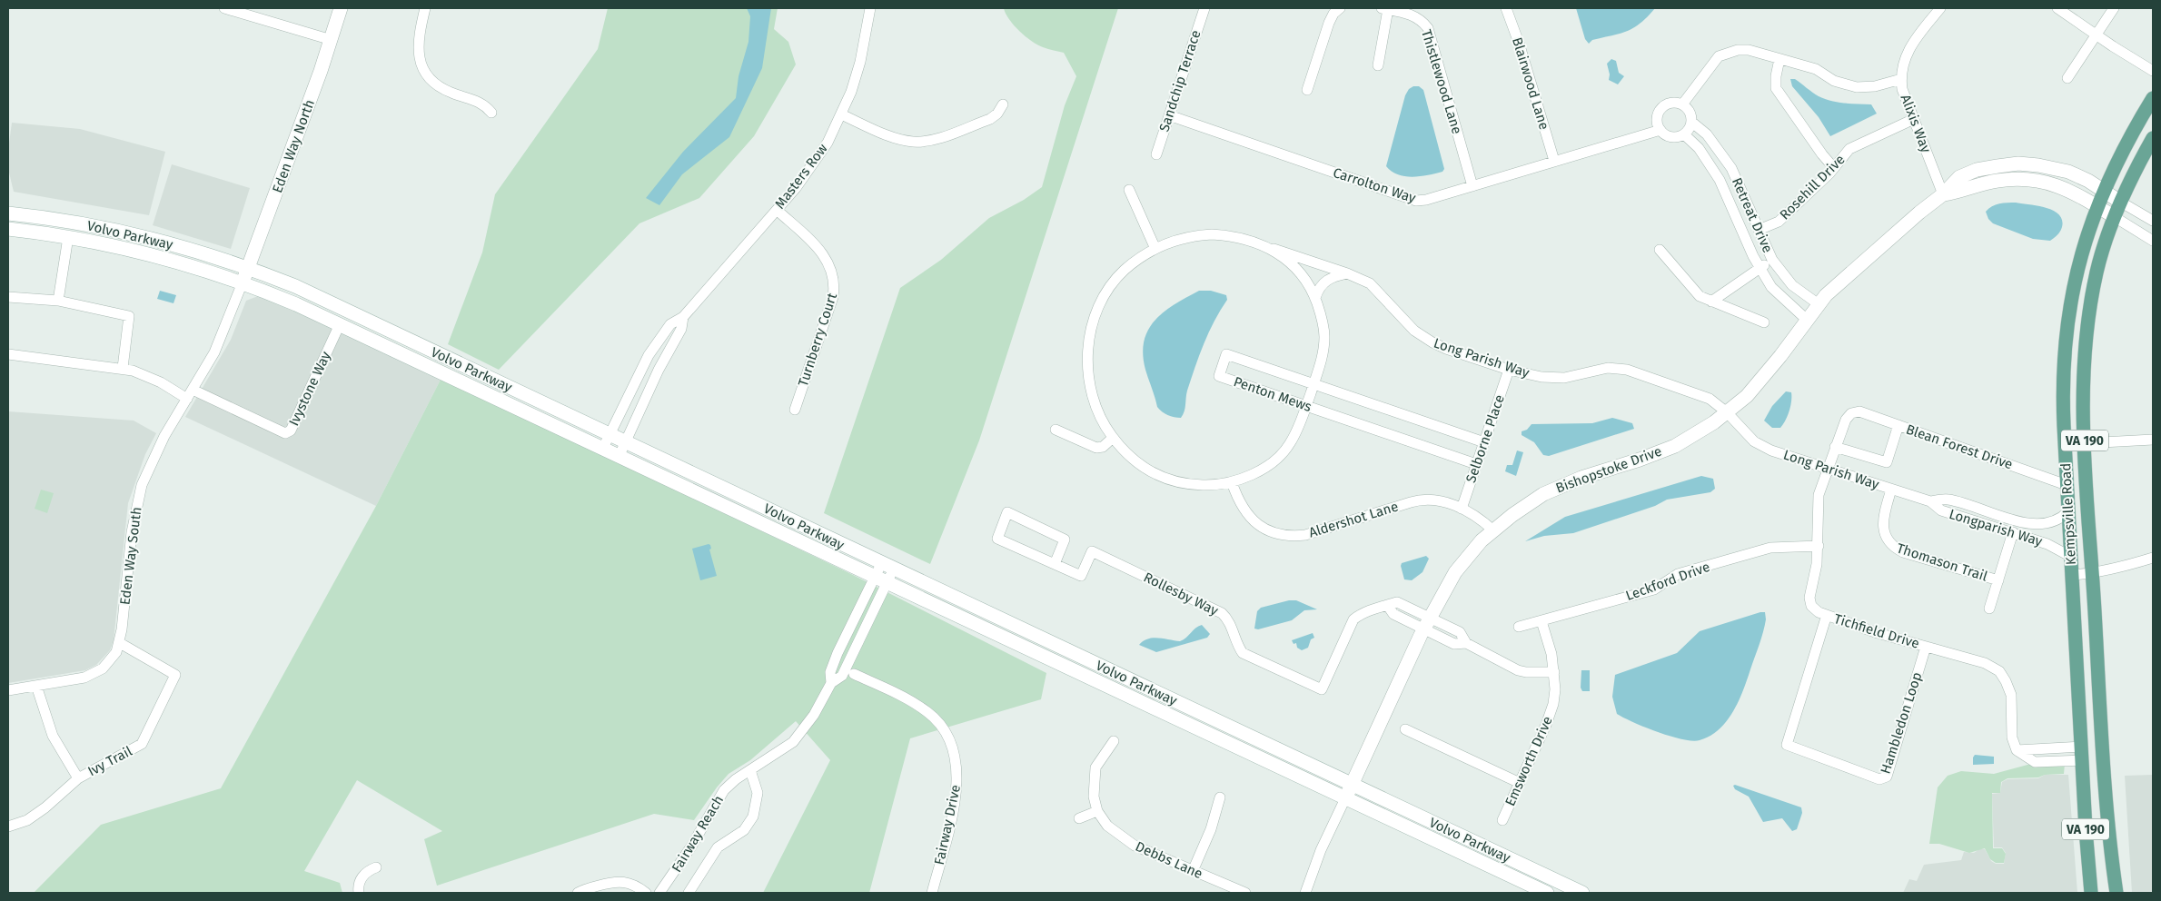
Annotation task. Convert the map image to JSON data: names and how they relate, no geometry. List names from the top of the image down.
{
  "streets": {
    "main road": [
      "Eden Way North",
      "Volvo Parkway",
      "VA 190",
      "Bishopstoke Drive",
      "Kempsville Road"
    ],
    "street": [
      "Sandchip Terrace",
      "Thistlewood Lane",
      "Blairwood Lane",
      "Alixis Way",
      "Masters Row",
      "Carrolton Way",
      "Rosehill Drive",
      "Retreat Drive",
      "Turnberry Court",
      "Long Parish Way",
      "Ivystone Way",
      "Penton Mews",
      "Selborne Place",
      "Blean Forest Drive",
      "Aldershot Lane",
      "Longparish Way",
      "Eden Way South",
      "Thomason Trail",
      "Leckford Drive",
      "Rollesby Way",
      "Tichfield Drive",
      "Hambledon Loop",
      "Ivy Trail",
      "Emsworth Drive",
      "Fairway Drive",
      "Fairway Reach",
      "Debbs Lane"
    ]
  },
  "crossings": [
    ["Sandchip Terrace", "Carrolton Way"],
    ["Thistlewood Lane", "Carrolton Way"],
    ["Blairwood Lane", "Carrolton Way"],
    ["Alixis Way", "Rosehill Drive"],
    ["Alixis Way", "Bishopstoke Drive"],
    ["Eden Way North", "Volvo Parkway"],
    ["Eden Way North", "Eden Way South"],
    ["Masters Row", "Volvo Parkway"],
    ["Masters Row", "Turnberry Court"],
    ["Carrolton Way", "Retreat Drive"],
    ["Rosehill Drive", "Retreat Drive"],
    ["Retreat Drive", "Bishopstoke Drive"],
    ["Volvo Parkway", "Ivystone Way"],
    ["Volvo Parkway", "Bishopstoke Drive"],
    ["Volvo Parkway", "Eden Way South"],
    ["Volvo Parkway", "Fairway Reach"],
    ["Long Parish Way", "Penton Mews"],
    ["Long Parish Way", "Selborne Place"],
    ["Long Parish Way", "Bishopstoke Drive"],
    ["Long Parish Way", "Aldershot Lane"],
    ["Long Parish Way", "Longparish Way"],
    ["Long Parish Way", "Thomason Trail"],
    ["Long Parish Way", "Tichfield Drive"],
    ["Ivystone Way", "Eden Way South"],
    ["Penton Mews", "Selborne Place"],
    ["Selborne Place", "Aldershot Lane"],
    ["Blean Forest Drive", "Kempsville Road"],
    ["Blean Forest Drive", "Tichfield Drive"],
    ["Bishopstoke Drive", "Kempsville Road"],
    ["Bishopstoke Drive", "Aldershot Lane"],
    ["Bishopstoke Drive", "Rollesby Way"],
    ["Kempsville Road", "Longparish Way"],
    ["Eden Way South", "Ivy Trail"],
    ["Leckford Drive", "Tichfield Drive"],
    ["Leckford Drive", "Emsworth Drive"],
    ["Rollesby Way", "Emsworth Drive"],
    ["Tichfield Drive", "Hambledon Loop"]
  ]
}
